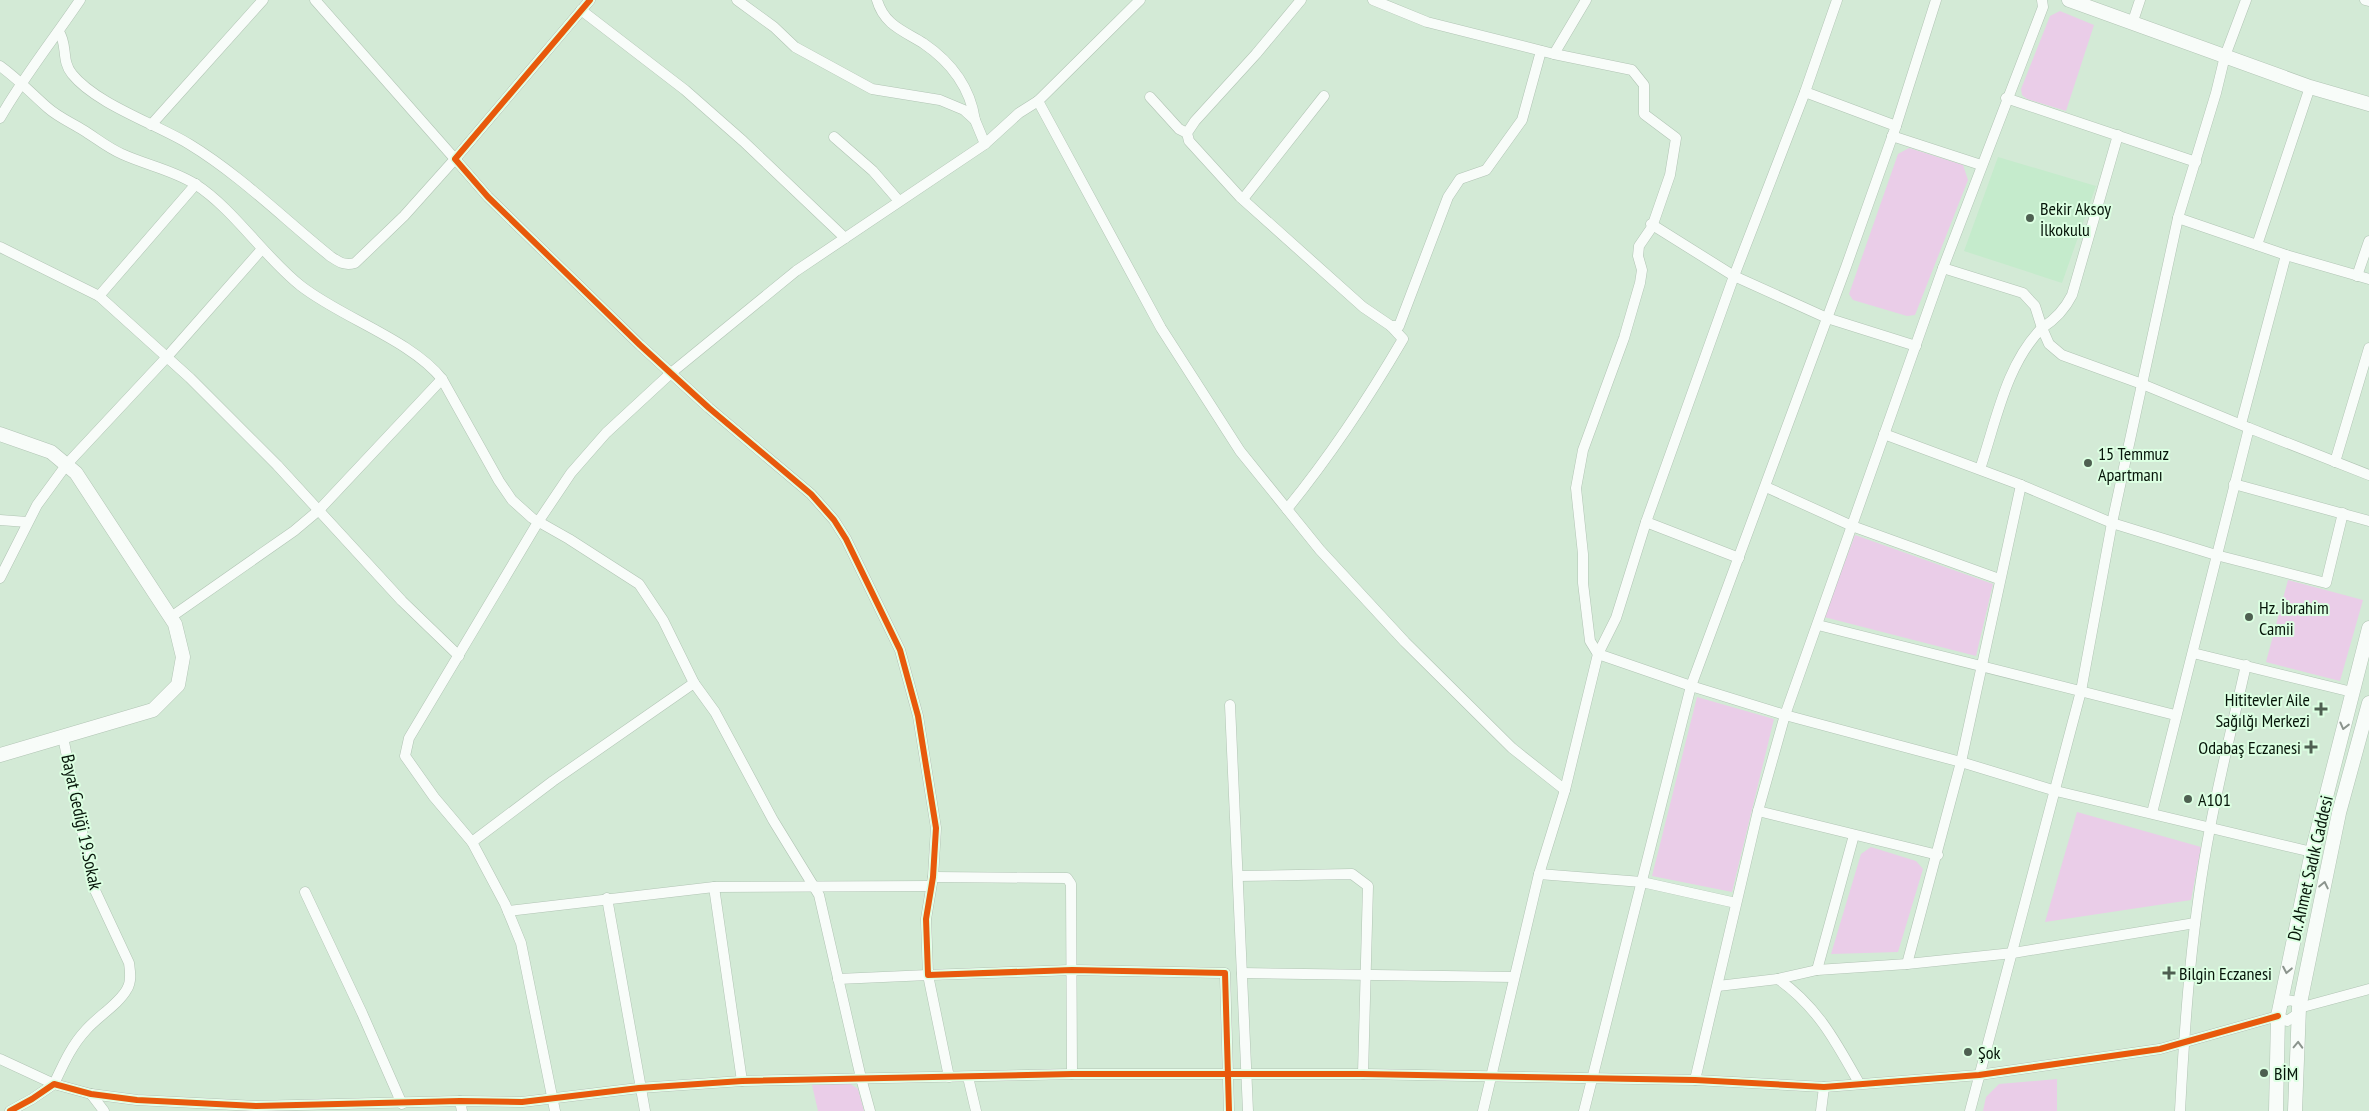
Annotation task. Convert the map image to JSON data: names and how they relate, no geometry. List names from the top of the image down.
{
  "streets": {
    "street": ["Bayat Gediği 19.Sokak", "Dr. Ahmet Sadık Caddesi"]
  },
  "places": {
    "other": [
      "Bekir Aksoy İlkokulu",
      "15 Temmuz Apartmanı",
      "Hz. İbrahim Camii",
      "A101",
      "Şok",
      "BİM"
    ],
    "health": ["Hititevler Aile Sağılğı Merkezi", "Odabaş Eczanesi", "Bilgin Eczanesi"]
  }
}
